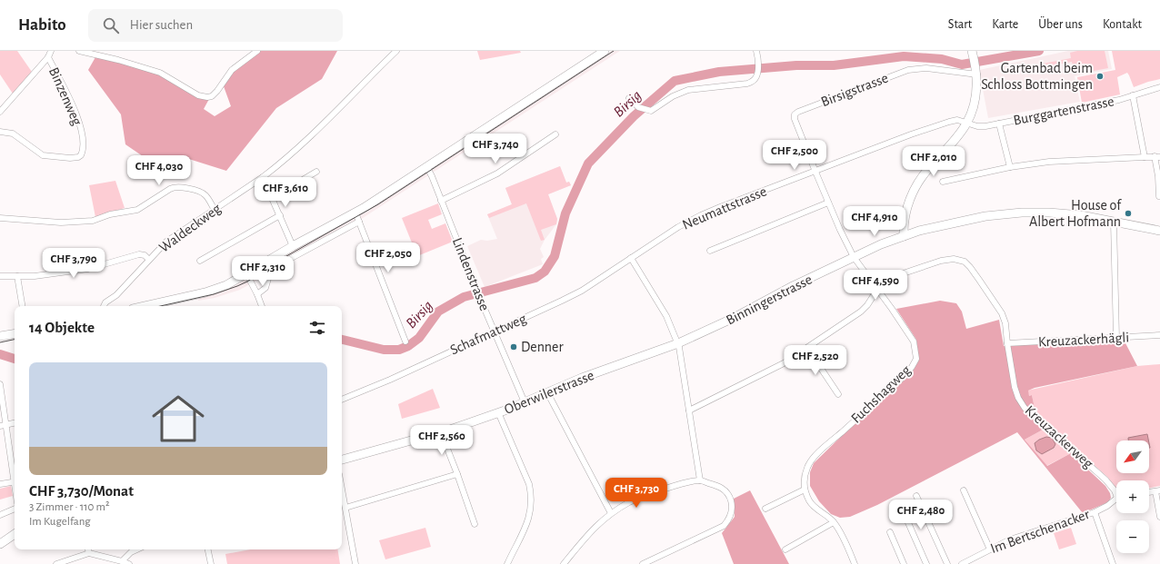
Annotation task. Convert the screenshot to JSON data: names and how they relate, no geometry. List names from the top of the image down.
{
  "streets": {
    "main road": ["Binningerstrasse", "Oberwilerstrasse"],
    "street": [
      "Birsigstrasse",
      "Binzenweg",
      "Burggartenstrasse",
      "Neumattstrasse",
      "Waldeckweg",
      "Lindenstrasse",
      "Schafmattweg",
      "Kreuzackerhägli",
      "Fuchshagweg",
      "Kreuzackerweg",
      "Im Bertschenacker"
    ]
  },
  "crossings": [
    ["Birsigstrasse", "Neumattstrasse"],
    ["Birsigstrasse", "Fuchshagweg"],
    ["Burggartenstrasse", "Neumattstrasse"],
    ["Neumattstrasse", "Schafmattweg"],
    ["Lindenstrasse", "Schafmattweg"],
    ["Lindenstrasse", "Oberwilerstrasse"],
    ["Binningerstrasse", "Oberwilerstrasse"],
    ["Binningerstrasse", "Fuchshagweg"],
    ["Kreuzackerhägli", "Kreuzackerweg"],
    ["Fuchshagweg", "Kreuzackerweg"]
  ],
  "water": ["Birsig"],
  "places": ["Gartenbad beim Schloss Bottmingen", "House of Albert Hofmann", "Denner"],
  "north": "bottom left",
  "page": {
    "header": "Habito",
    "search": "Hier suchen",
    "nav": [
      "Start",
      "Karte",
      "Über uns",
      "Kontakt"
    ],
    "price": [
      "CHF 3,740",
      "CHF 2,500",
      "CHF 2,010",
      "CHF 4,030",
      "CHF 3,610",
      "CHF 4,910",
      "CHF 2,050",
      "CHF 3,790",
      "CHF 2,310",
      "CHF 4,590",
      "CHF 2,520",
      "CHF 2,560",
      "CHF 3,730",
      "CHF 2,480"
    ],
    "heading": "14 Objekte",
    "list": [
      {
        "name": "CHF 3,730/Monat",
        "note": "3 Zimmer · 110 m² · Im Kugelfang"
      }
    ],
    "map_buttons": ["+", "−"]
  }
}
